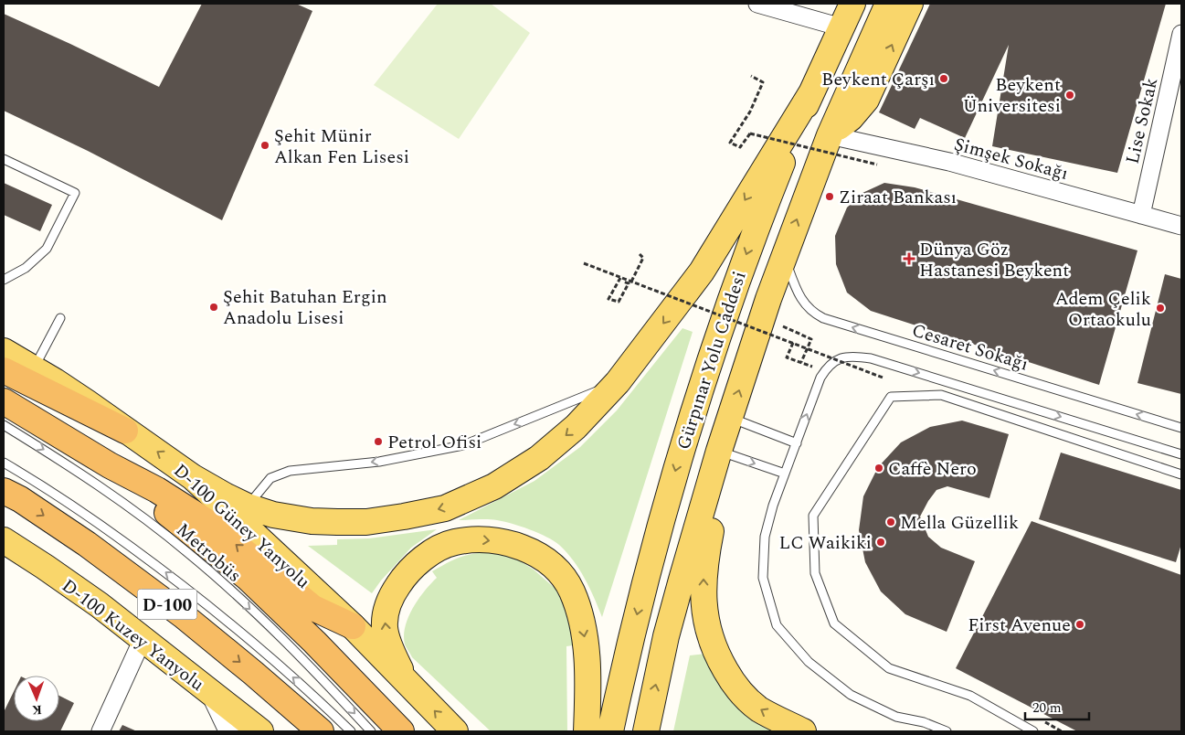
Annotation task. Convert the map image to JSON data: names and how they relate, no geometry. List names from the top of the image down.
{
  "streets": {
    "highway": ["D-100"],
    "main road": ["Gürpınar Yolu Caddesi", "D-100 Güney Yanyolu", "D-100 Kuzey Yanyolu"],
    "street": ["Lise Sokak", "Şimşek Sokağı"],
    "lane": ["Cesaret Sokağı", "Metrobüs"]
  },
  "crossings": [
    ["Lise Sokak", "Şimşek Sokağı"],
    ["Şimşek Sokağı", "Gürpınar Yolu Caddesi"],
    ["Cesaret Sokağı", "Gürpınar Yolu Caddesi"]
  ],
  "places": {
    "other": [
      "Beykent Çarşı",
      "Beykent Üniversitesi",
      "Şehit Münir Alkan Fen Lisesi",
      "Ziraat Bankası",
      "Şehit Batuhan Ergin Anadolu Lisesi",
      "Adem Çelik Ortaokulu",
      "Petrol Ofisi",
      "Caffè Nero",
      "Mella Güzellik",
      "LC Waikiki",
      "First Avenue"
    ],
    "health": ["Dünya Göz Hastanesi Beykent"]
  },
  "scale_bar": "20 m",
  "north": "bottom"
}
